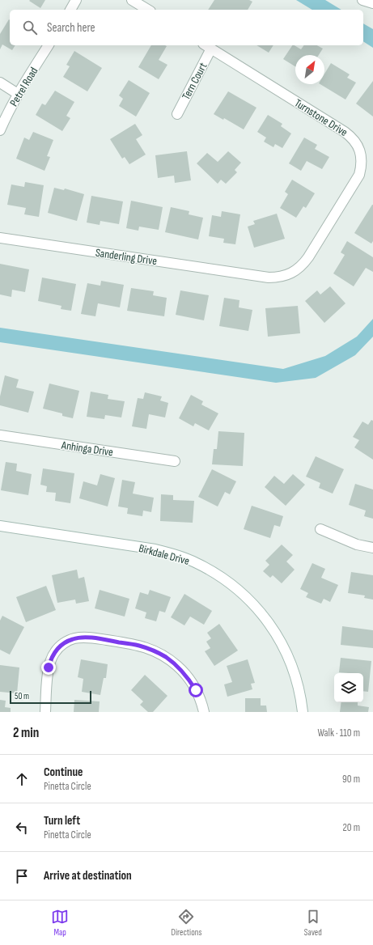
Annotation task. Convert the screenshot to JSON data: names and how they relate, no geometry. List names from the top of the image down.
{
  "streets": {
    "street": [
      "Tern Court",
      "Petrel Road",
      "Turnstone Drive",
      "Sanderling Drive",
      "Anhinga Drive",
      "Birkdale Drive"
    ]
  },
  "crossings": [
    ["Tern Court", "Turnstone Drive"],
    ["Turnstone Drive", "Sanderling Drive"]
  ],
  "scale_bar": "50 m",
  "north": "top right",
  "page": {
    "search": "Search here",
    "scale": "50 m",
    "heading": ["2 min", "Walk · 110 m"],
    "list": [
      ["Continue", "Pinetta Circle", "90 m"],
      ["Turn left", "Pinetta Circle", "20 m"],
      "Arrive at destination"
    ],
    "nav": ["Map", "Directions", "Saved"]
  }
}
